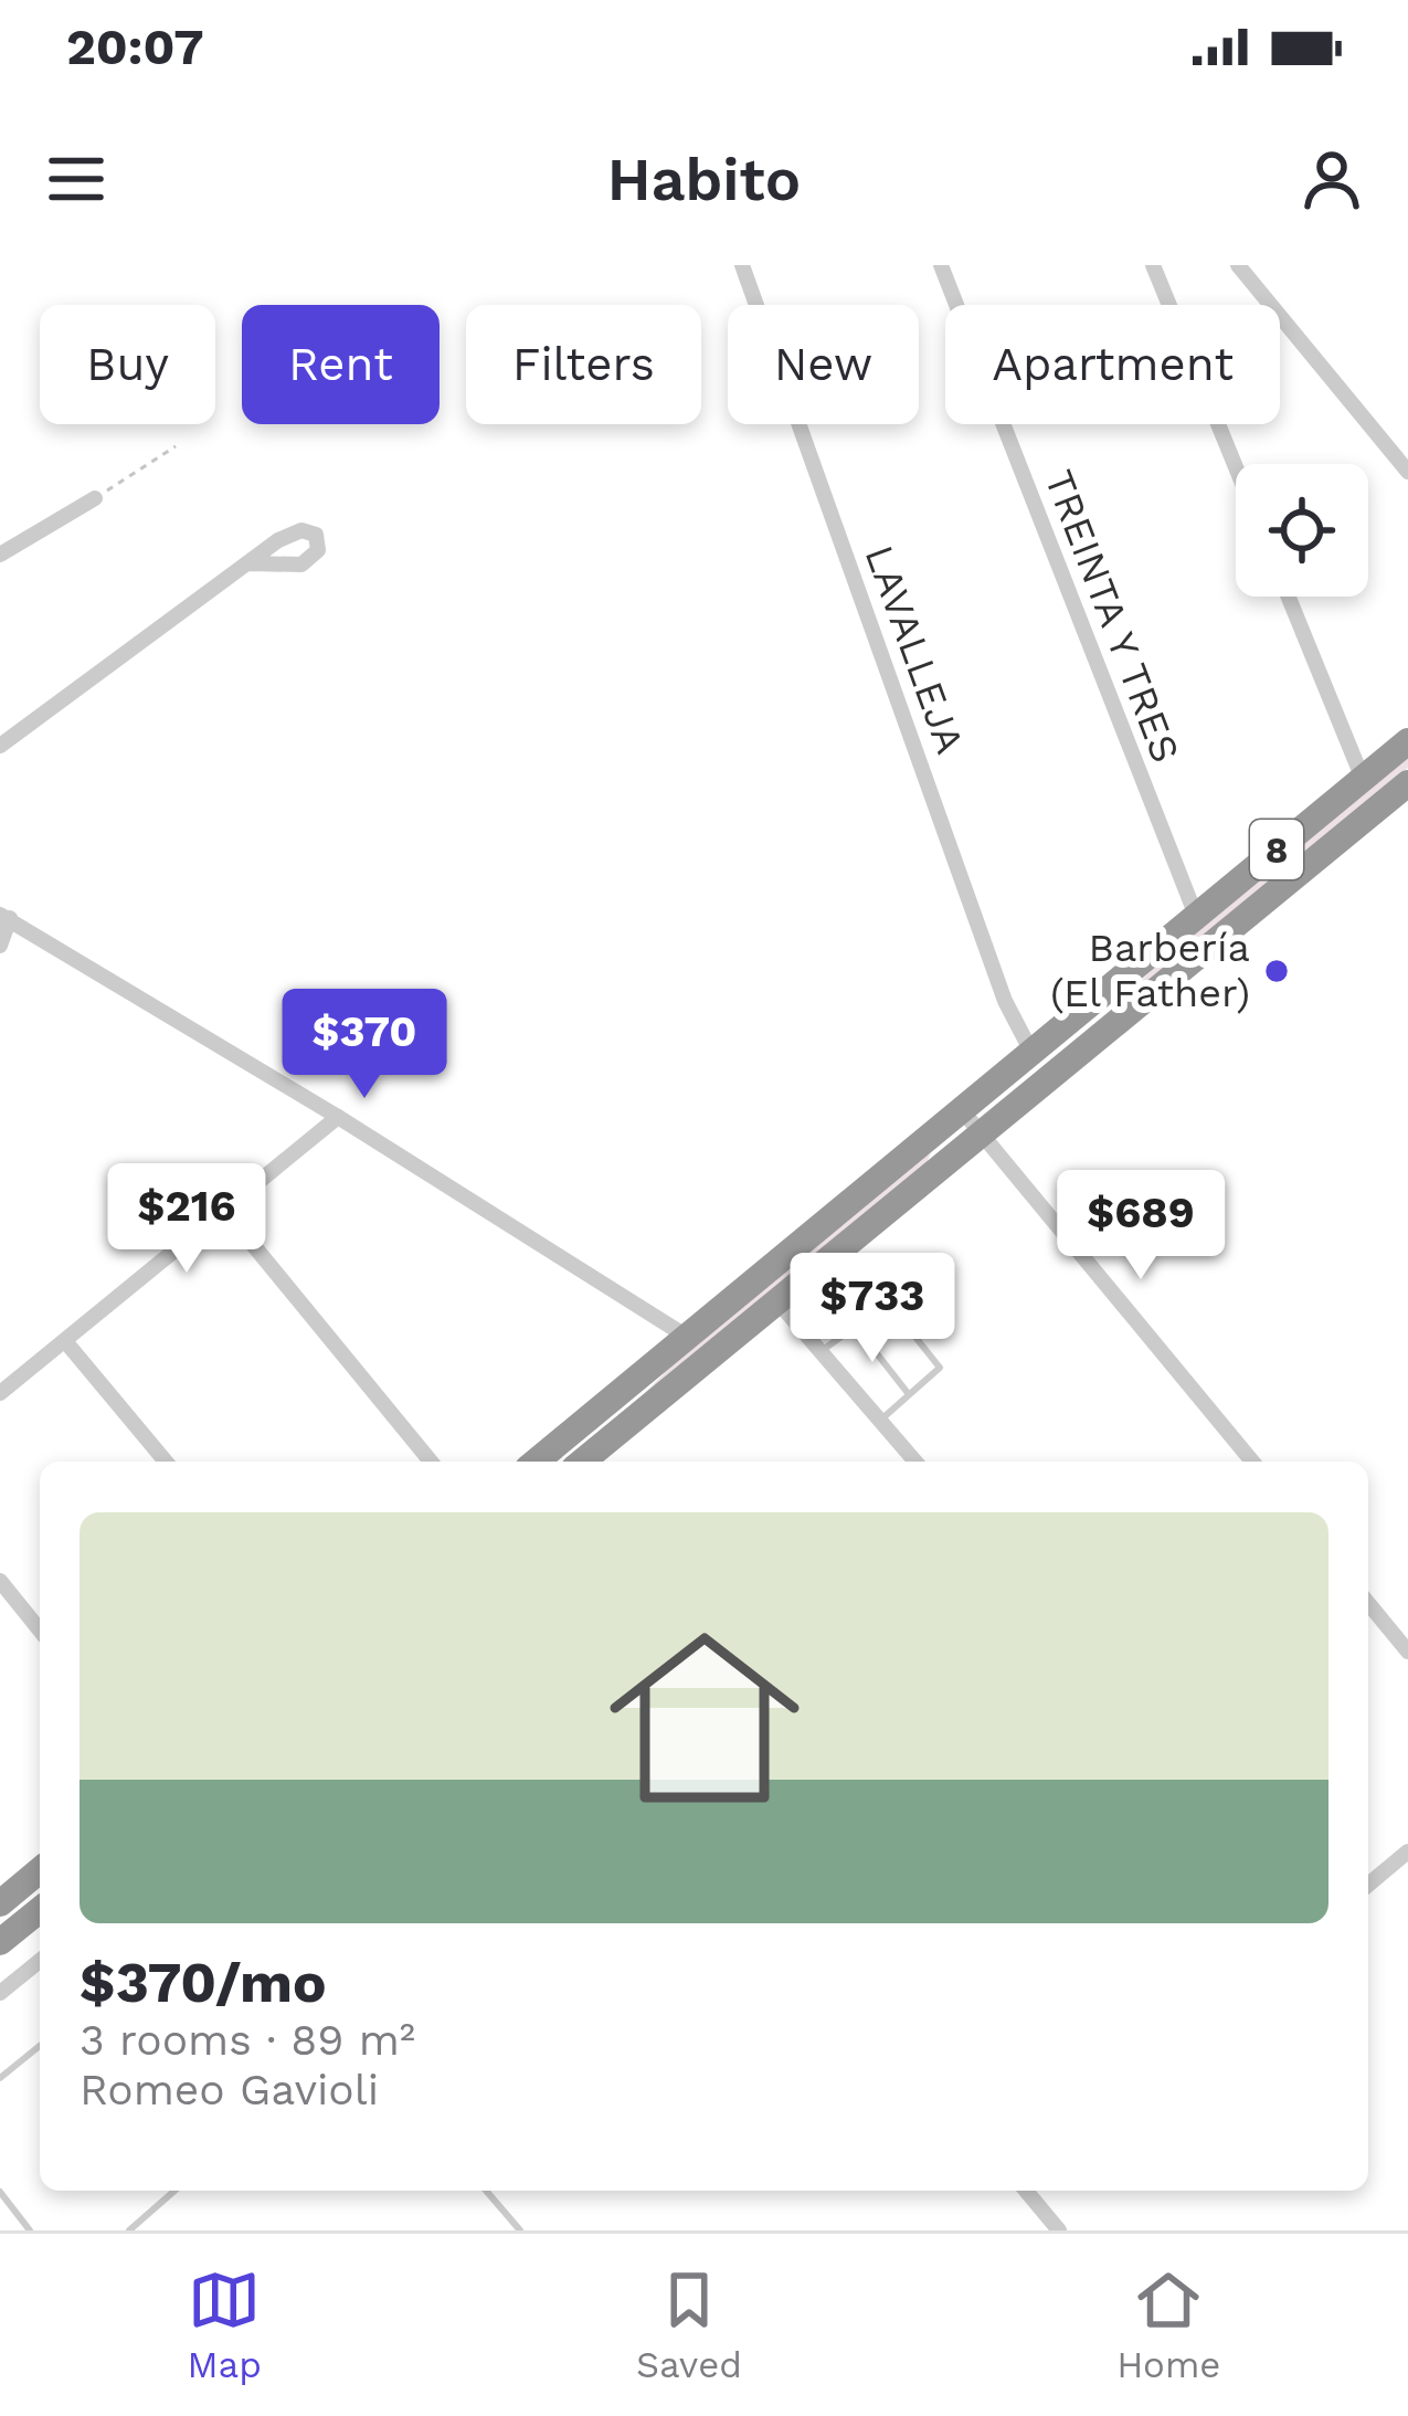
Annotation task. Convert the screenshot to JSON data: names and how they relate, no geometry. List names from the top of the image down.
{
  "streets": {
    "highway": ["8"],
    "street": ["TREINTA Y TRES", "LAVALLEJA"]
  },
  "crossings": [
    ["TREINTA Y TRES", "8"],
    ["LAVALLEJA", "8"]
  ],
  "places": ["Barbería (El Father)"],
  "page": {
    "status": "20:07",
    "header": "Habito",
    "chip": [
      "Buy",
      "Rent",
      "Filters",
      "New",
      "Apartment"
    ],
    "price": [
      "$370",
      "$216",
      "$689",
      "$733"
    ],
    "list": [
      {
        "name": "$370/mo",
        "note": "3 rooms · 89 m² · Romeo Gavioli"
      }
    ],
    "tabs": ["Map", "Saved", "Home"]
  }
}
